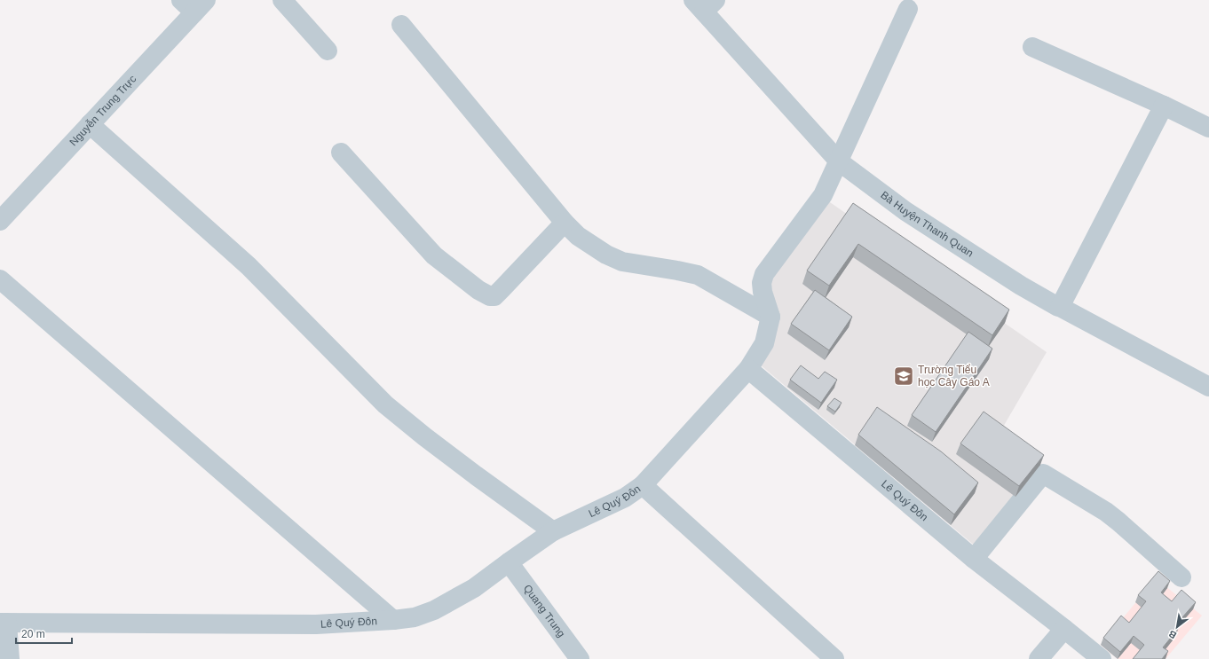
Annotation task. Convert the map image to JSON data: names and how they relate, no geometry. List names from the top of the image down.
{
  "streets": {
    "street": [
      "Nguyễn Trung Trực",
      "Bà Huyện Thanh Quan",
      "Lê Quý Đôn",
      "Quang Trung"
    ]
  },
  "crossings": [
    ["Lê Quý Đôn", "Quang Trung"]
  ],
  "places": {
    "school or university": ["Trường Tiểu học Cây Gáo A"]
  },
  "scale_bar": "20 m",
  "north": "bottom left"
}
